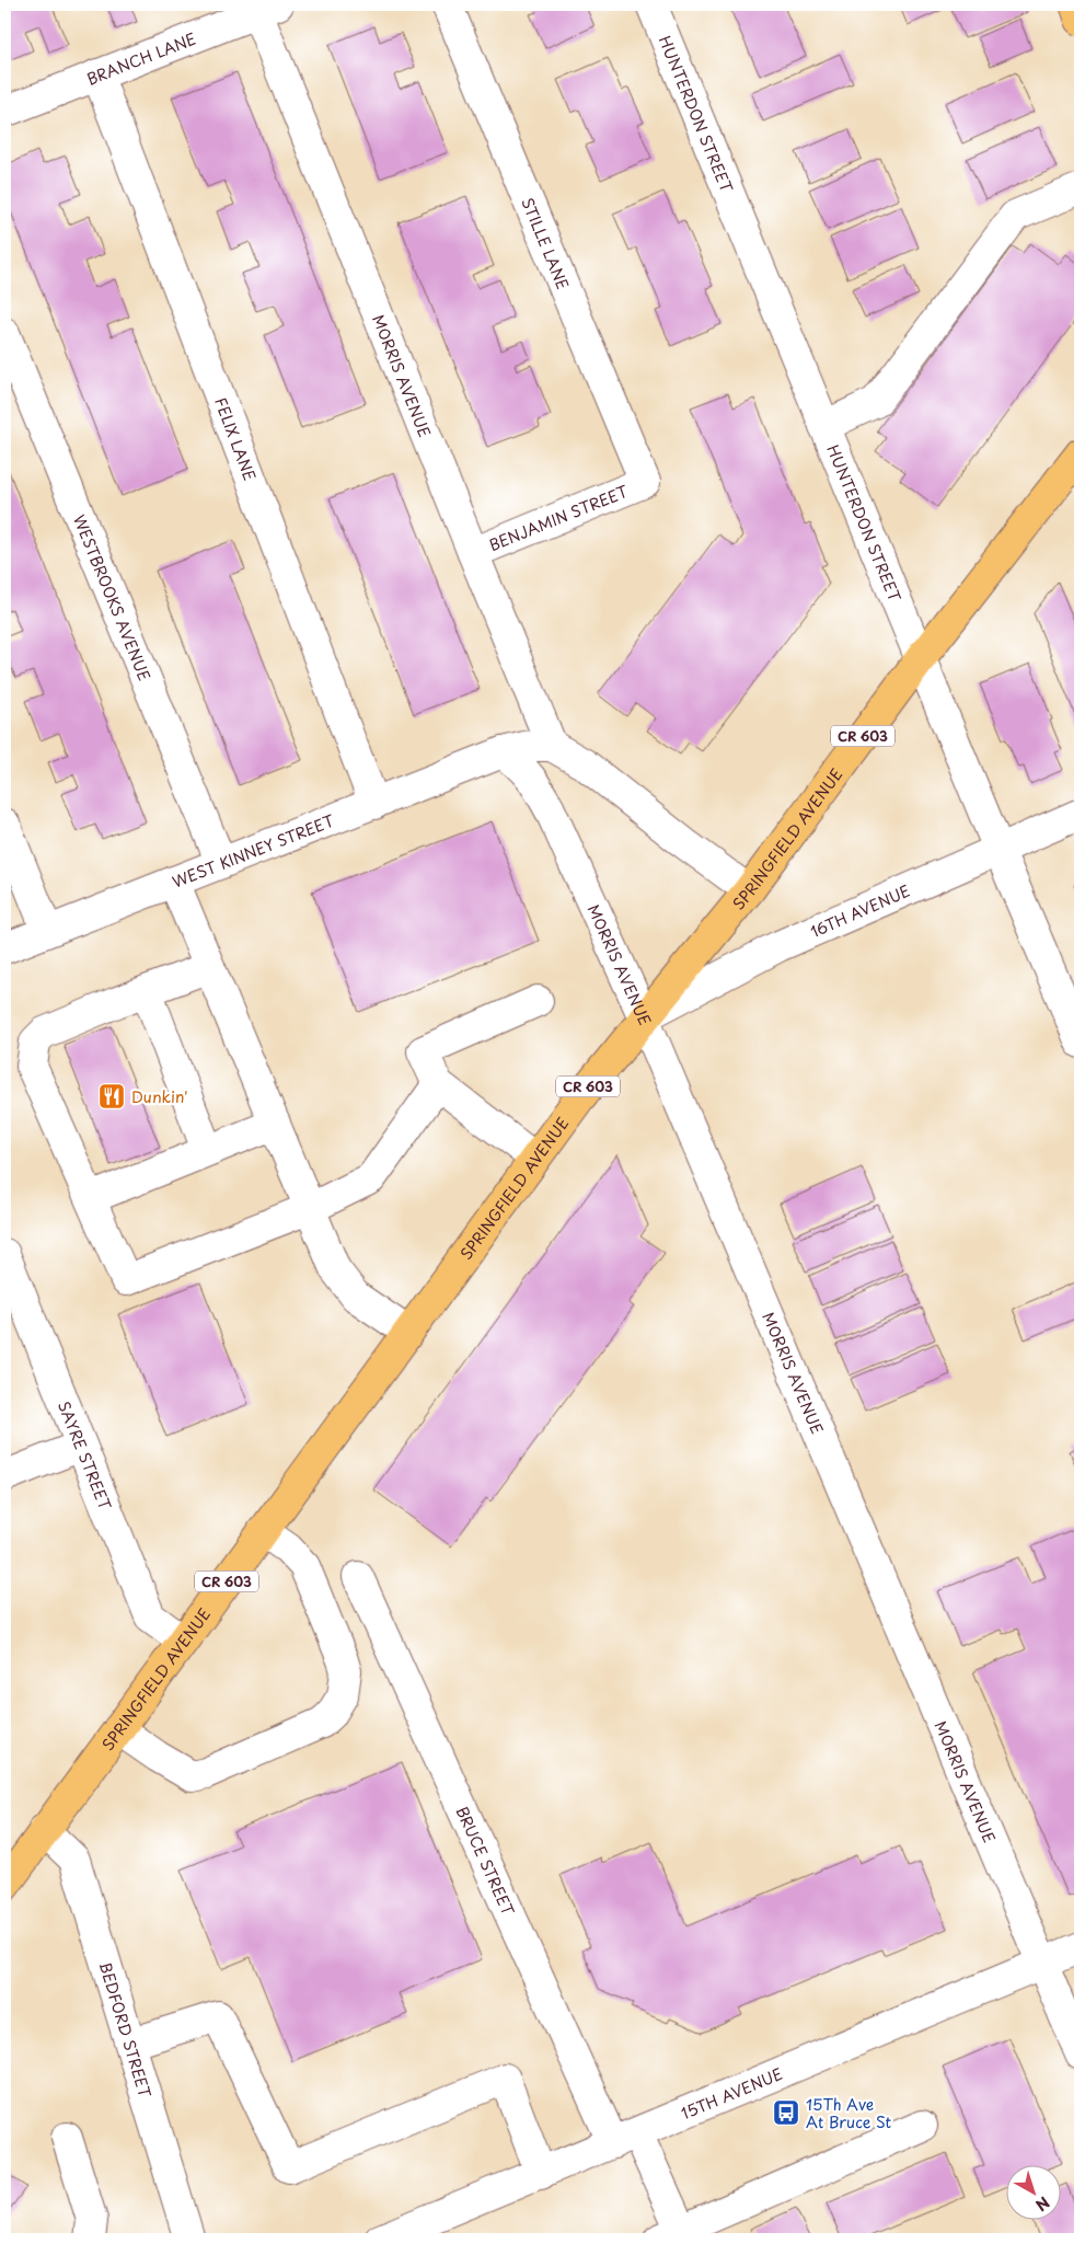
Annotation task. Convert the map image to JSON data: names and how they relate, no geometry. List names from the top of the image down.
{
  "streets": {
    "main road": ["CR 603", "SPRINGFIELD AVENUE"],
    "street": [
      "BRANCH LANE",
      "HUNTERDON STREET",
      "STILLE LANE",
      "MORRIS AVENUE",
      "FELIX LANE",
      "BENJAMIN STREET",
      "WESTBROOKS AVENUE",
      "WEST KINNEY STREET",
      "16TH AVENUE",
      "SAYRE STREET",
      "BRUCE STREET",
      "BEDFORD STREET",
      "15TH AVENUE"
    ]
  },
  "crossings": [
    ["BRANCH LANE", "MORRIS AVENUE"],
    ["BRANCH LANE", "FELIX LANE"],
    ["HUNTERDON STREET", "SPRINGFIELD AVENUE"],
    ["HUNTERDON STREET", "16TH AVENUE"],
    ["STILLE LANE", "BENJAMIN STREET"],
    ["MORRIS AVENUE", "BENJAMIN STREET"],
    ["MORRIS AVENUE", "SPRINGFIELD AVENUE"],
    ["MORRIS AVENUE", "WEST KINNEY STREET"],
    ["MORRIS AVENUE", "16TH AVENUE"],
    ["MORRIS AVENUE", "15TH AVENUE"],
    ["FELIX LANE", "WEST KINNEY STREET"],
    ["WESTBROOKS AVENUE", "WEST KINNEY STREET"],
    ["SPRINGFIELD AVENUE", "16TH AVENUE"],
    ["SPRINGFIELD AVENUE", "SAYRE STREET"],
    ["SPRINGFIELD AVENUE", "BEDFORD STREET"],
    ["BRUCE STREET", "15TH AVENUE"]
  ],
  "places": {
    "restaurant": ["Dunkin'"],
    "bus stop": ["15Th Ave At Bruce St"]
  },
  "north": "bottom right"
}
